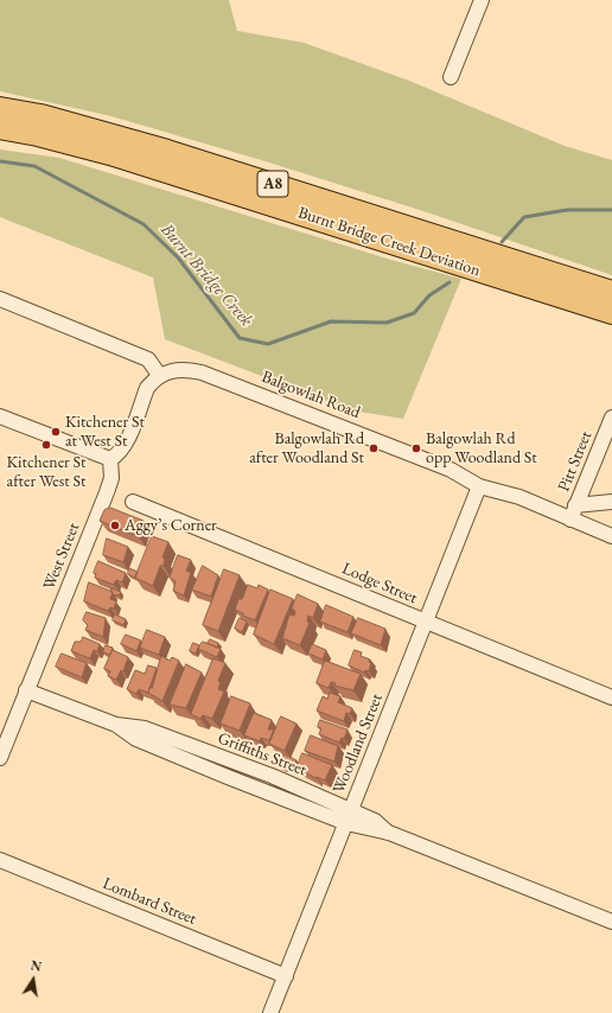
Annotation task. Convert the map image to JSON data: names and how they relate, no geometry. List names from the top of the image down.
{
  "streets": {
    "highway": ["A8", "Burnt Bridge Creek Deviation"],
    "street": [
      "Balgowlah Road",
      "Pitt Street",
      "West Street",
      "Lodge Street",
      "Woodland Street",
      "Griffiths Street",
      "Lombard Street"
    ]
  },
  "crossings": [
    ["Balgowlah Road", "Pitt Street"],
    ["Balgowlah Road", "Woodland Street"],
    ["West Street", "Griffiths Street"],
    ["Lodge Street", "Woodland Street"],
    ["Woodland Street", "Griffiths Street"],
    ["Woodland Street", "Lombard Street"]
  ],
  "water": ["Burnt Bridge Creek"],
  "places": [
    "Kitchener St at West St",
    "Kitchener St after West St",
    "Balgowlah Rd after Woodland St",
    "Balgowlah Rd opp Woodland St",
    "Aggy’s Corner"
  ],
  "north": "top"
}
